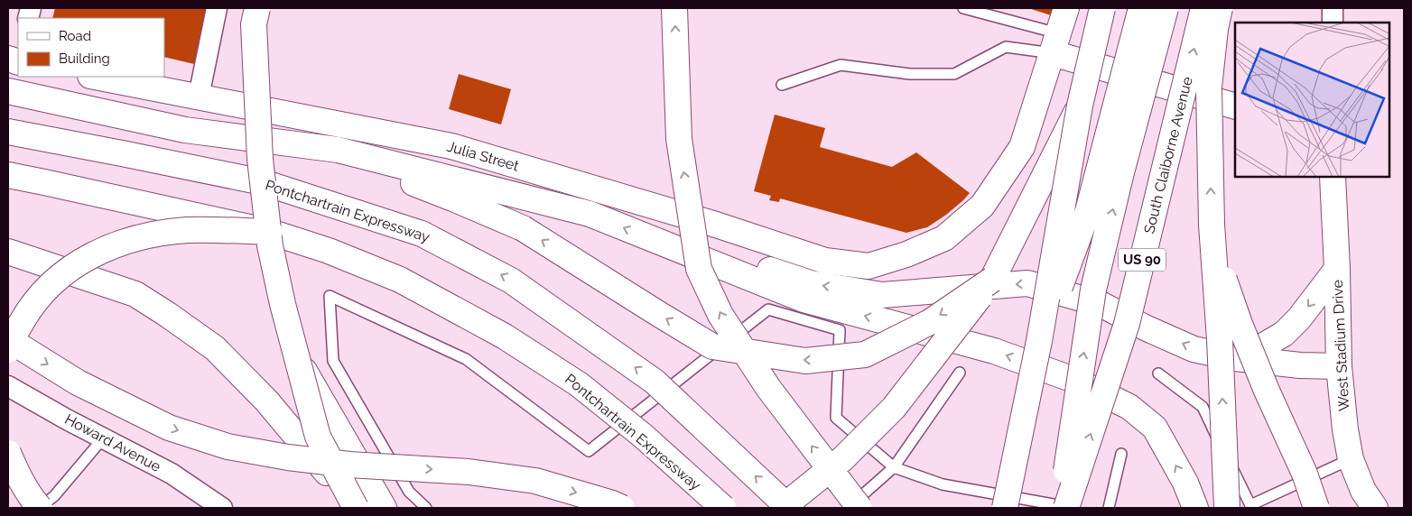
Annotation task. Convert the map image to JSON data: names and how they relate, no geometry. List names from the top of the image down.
{
  "streets": {
    "main road": [
      "South Claiborne Avenue",
      "Julia Street",
      "Pontchartrain Expressway",
      "US 90",
      "West Stadium Drive"
    ],
    "street": ["Howard Avenue"]
  },
  "legend": ["Road", "Building"]
}
